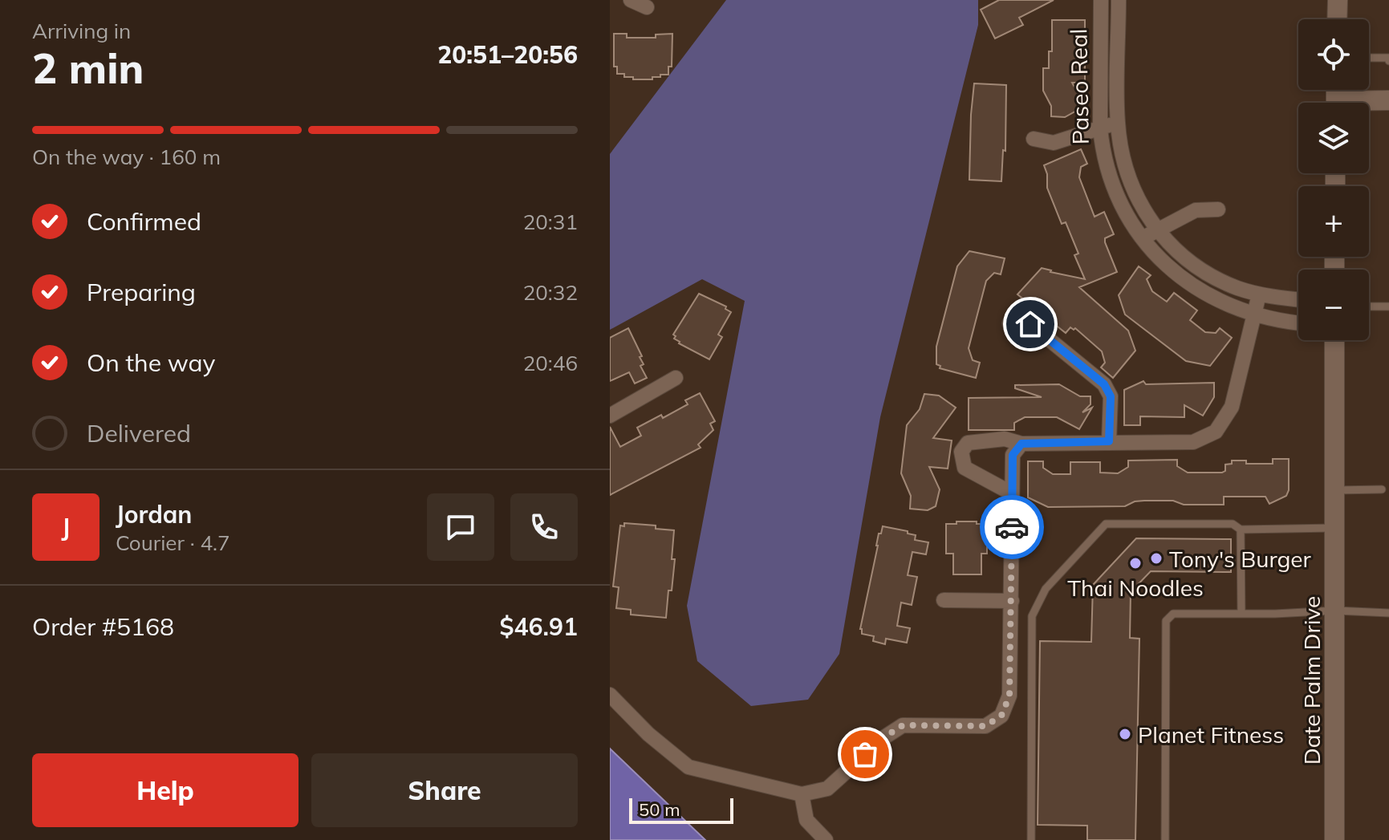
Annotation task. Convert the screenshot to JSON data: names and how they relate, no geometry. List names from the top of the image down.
{
  "streets": {
    "main road": ["Date Palm Drive"],
    "street": ["Paseo Real"]
  },
  "places": ["Tony's Burger", "Thai Noodles", "Planet Fitness"],
  "scale_bar": "50 m",
  "page": {
    "heading": ["2 min", "Arriving in", "20:51–20:56"],
    "panel": [
      "Jordan",
      "Courier · 4.7",
      "Order #5168",
      "$46.91"
    ],
    "map_buttons": ["+", "−"],
    "bar": "On the way · 160 m",
    "list": [
      ["Confirmed", "20:31"],
      ["Preparing", "20:32"],
      ["On the way", "20:46"],
      "Delivered"
    ],
    "round": "J",
    "buttons": ["Help", "Share"],
    "scale": "50 m"
  }
}
